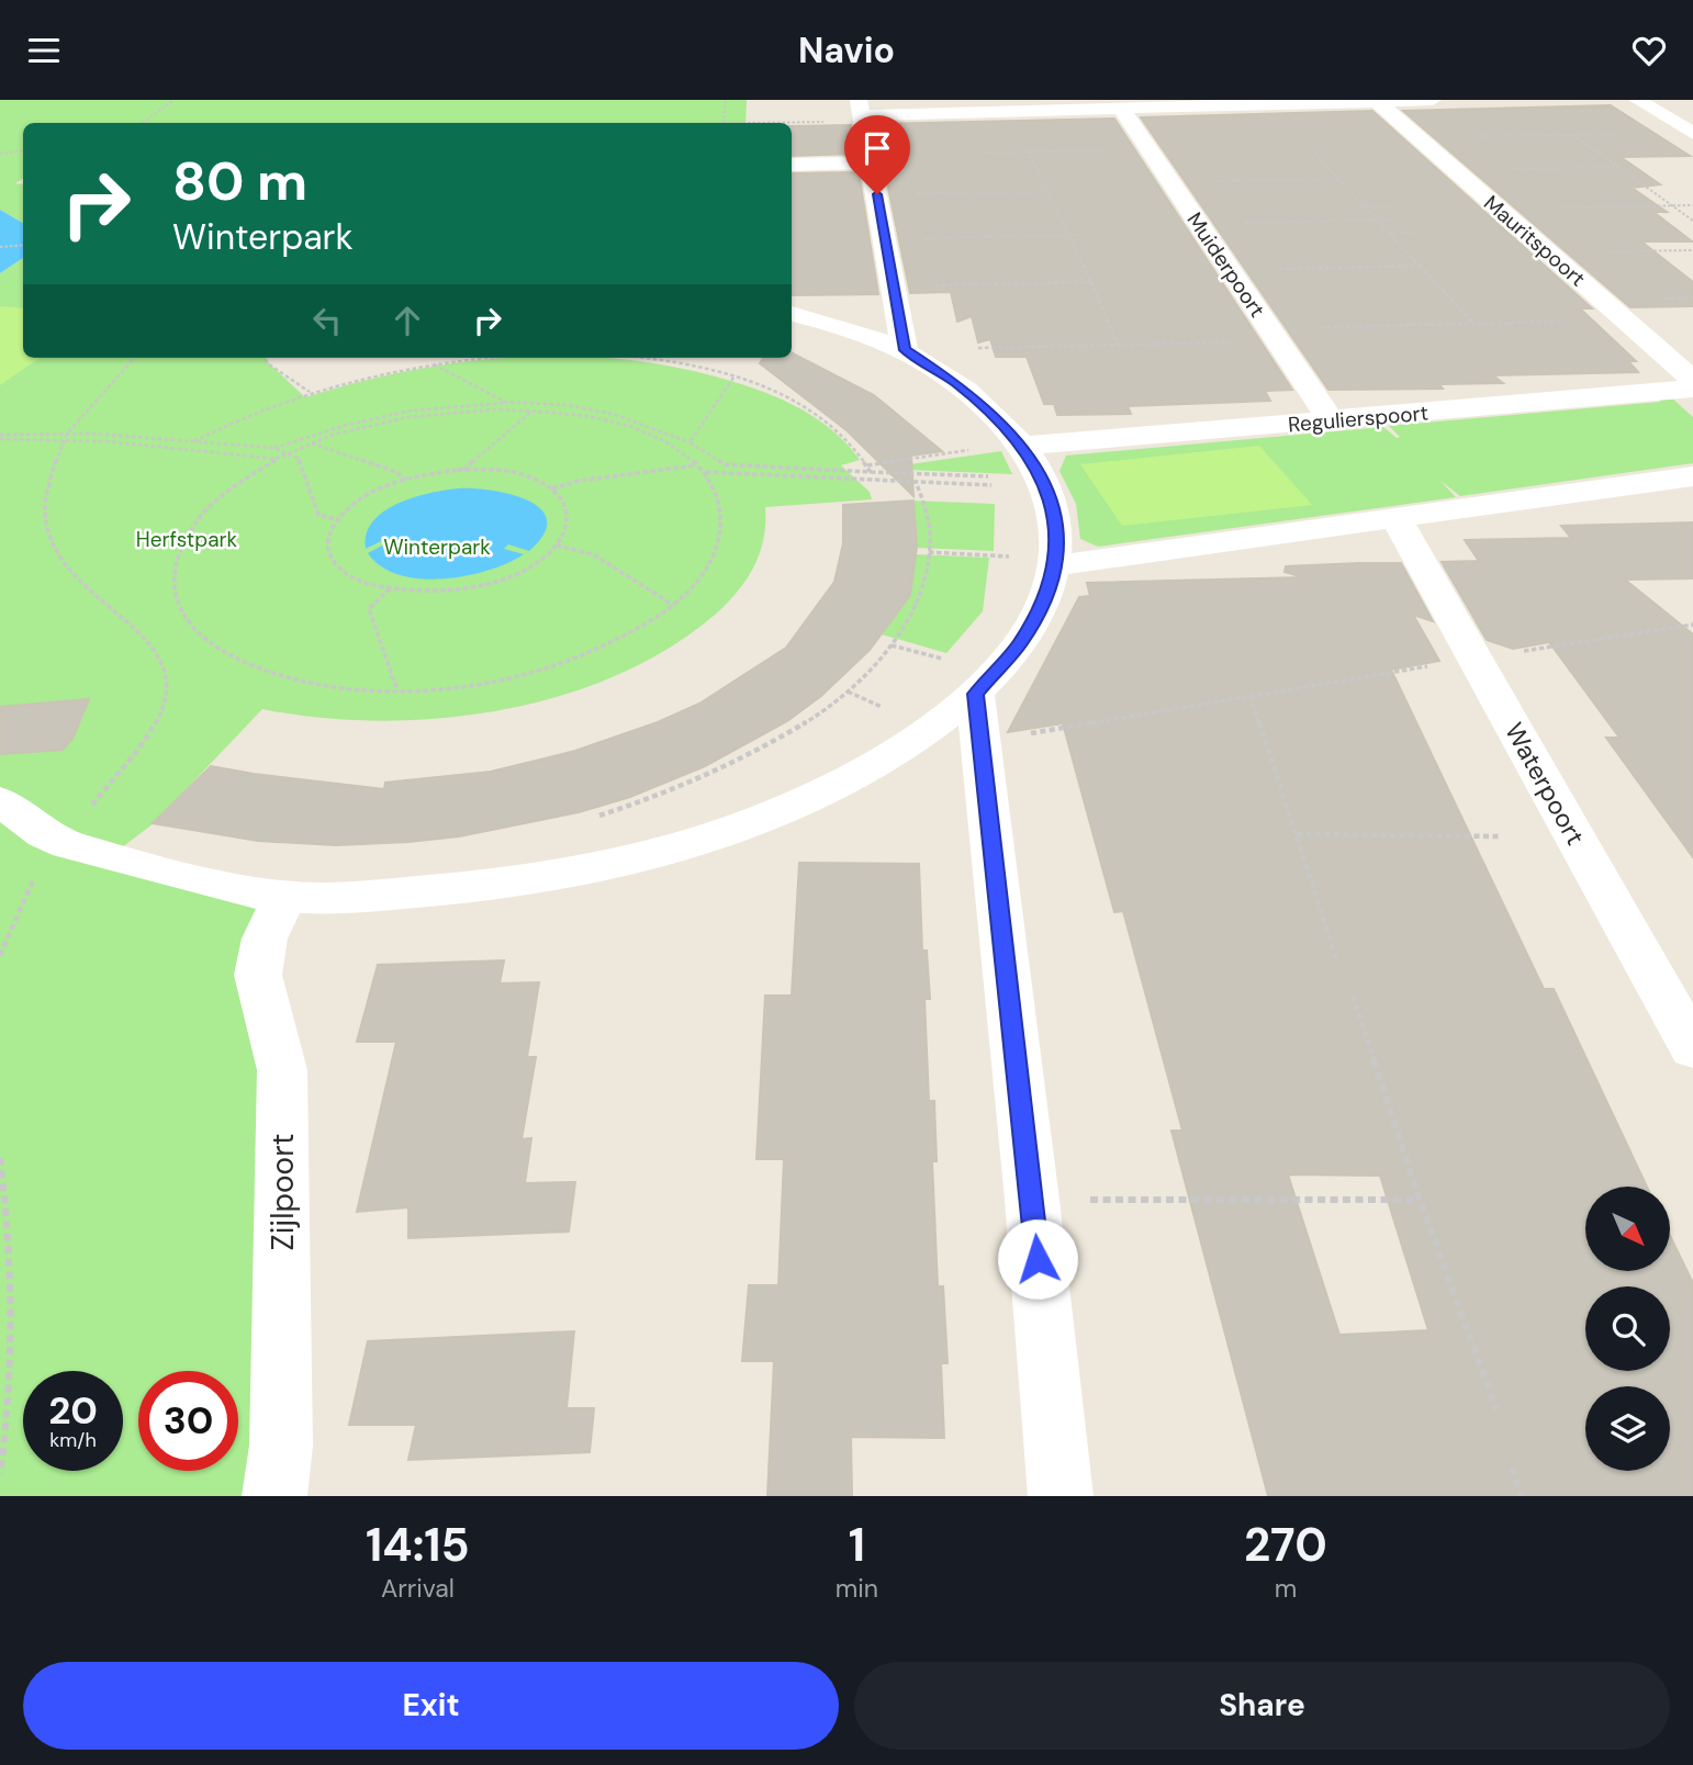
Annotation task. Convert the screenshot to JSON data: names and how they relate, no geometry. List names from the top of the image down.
{
  "streets": {
    "street": [
      "Mauritspoort",
      "Muiderpoort",
      "Regulierspoort",
      "Waterpoort",
      "Zijlpoort"
    ]
  },
  "crossings": [
    ["Muiderpoort", "Regulierspoort"]
  ],
  "parks": ["Herfstpark", "Winterpark"],
  "north": "bottom right",
  "page": {
    "header": "Navio",
    "turn": ["80 m", "Winterpark"],
    "speed": "20 km/h",
    "limit": "30",
    "eta": [
      "14:15",
      "Arrival",
      "1",
      "min",
      "270",
      "m"
    ],
    "buttons": ["Exit", "Share"]
  }
}
